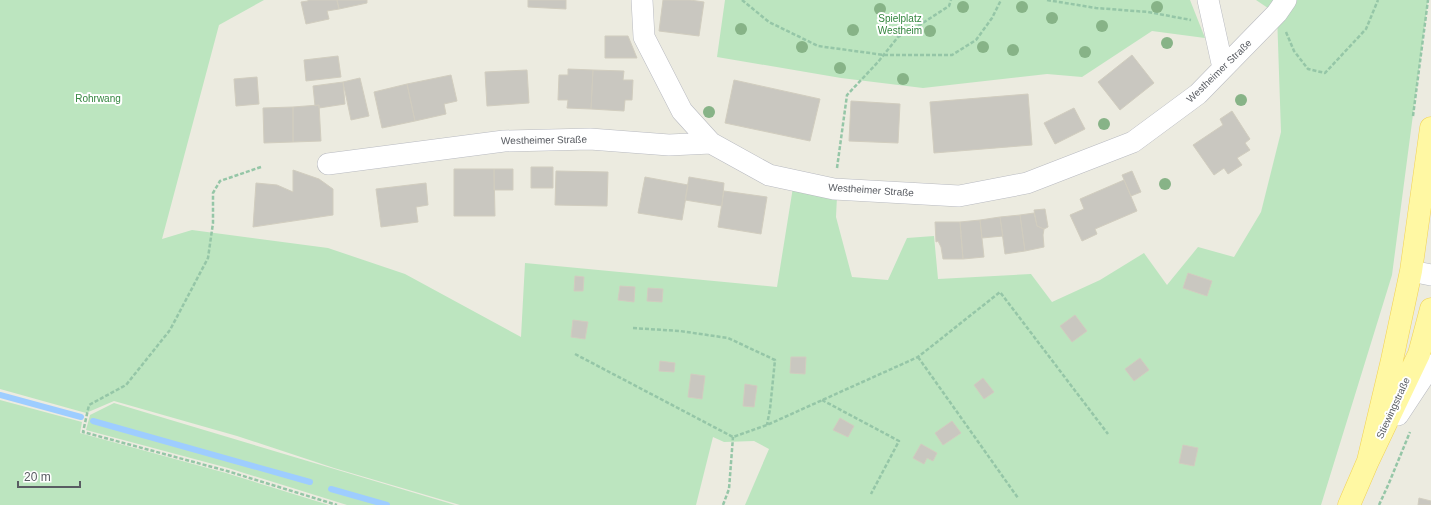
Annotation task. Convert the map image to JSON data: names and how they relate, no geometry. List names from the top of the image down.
{
  "streets": {
    "main road": ["Stiewingstraße"],
    "street": ["Westheimer Straße"]
  },
  "parks": ["Spielplatz Westheim", "Rohrwang"],
  "scale_bar": "20 m"
}
